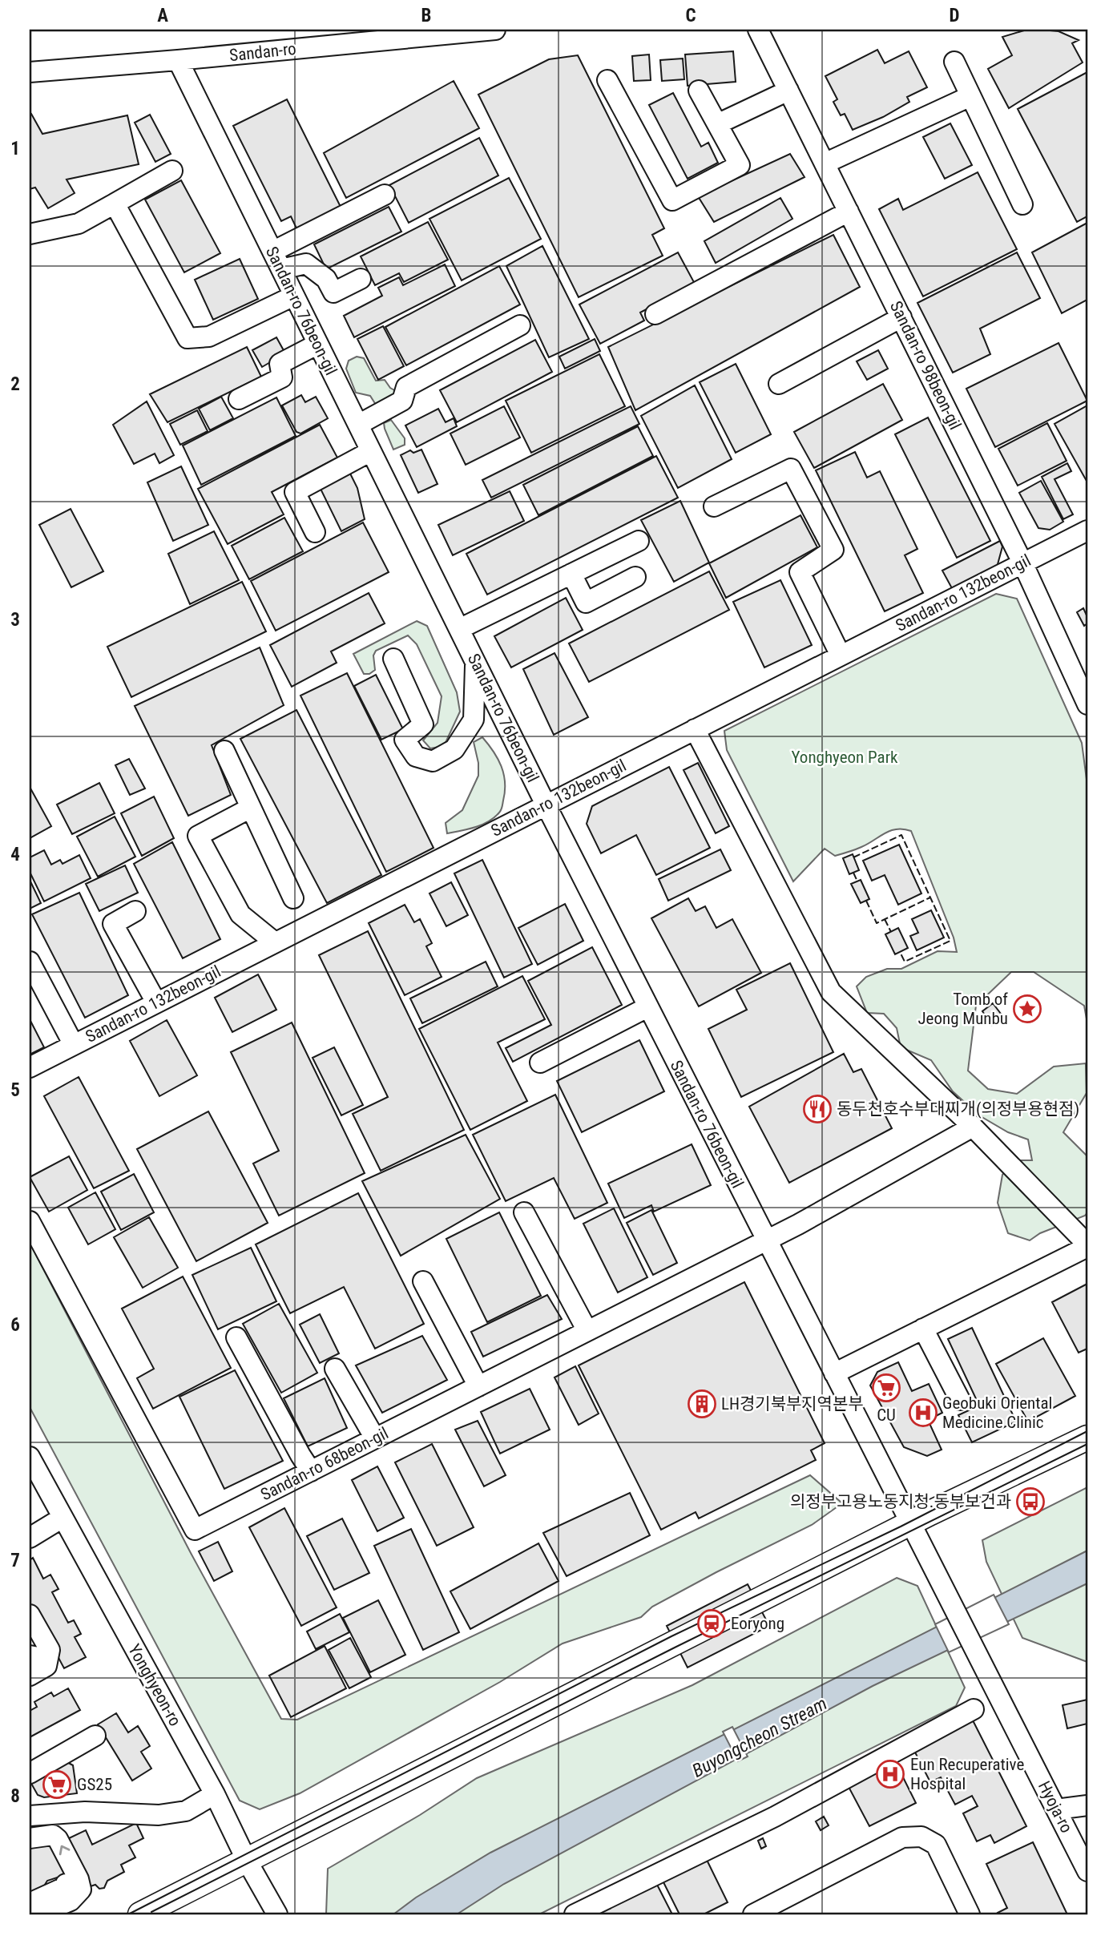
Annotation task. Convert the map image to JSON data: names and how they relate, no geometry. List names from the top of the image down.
{
  "streets": {
    "street": [
      "Sandan-ro",
      "Sandan-ro 76beon-gil",
      "Sandan-ro 98beon-gil",
      "Sandan-ro 132beon-gil",
      "Sandan-ro 68beon-gil",
      "Yonghyeon-ro",
      "Hyoja-ro"
    ]
  },
  "crossings": [
    ["Sandan-ro", "Sandan-ro 76beon-gil"],
    ["Sandan-ro 76beon-gil", "Sandan-ro 132beon-gil"],
    ["Sandan-ro 76beon-gil", "Sandan-ro 68beon-gil"],
    ["Sandan-ro 76beon-gil", "Hyoja-ro"],
    ["Sandan-ro 98beon-gil", "Sandan-ro 132beon-gil"]
  ],
  "water": ["Buyongcheon Stream"],
  "parks": ["Yonghyeon Park"],
  "places": {
    "place": ["Tomb of Jeong Munbu"],
    "restaurant": ["동두천호수부대찌개(의정부용현점)"],
    "supermarket": ["CU", "GS25"],
    "building": ["LH경기북부지역본부"],
    "hospital": ["Geobuki Oriental Medicine Clinic", "Eun Recuperative Hospital"],
    "bus stop": ["의정부고용노동지청.동부보건과"],
    "station": ["Eoryong"]
  },
  "grid": {
    "columns": [
      "A",
      "B",
      "C",
      "D"
    ],
    "rows": [
      "1",
      "2",
      "3",
      "4",
      "5",
      "6",
      "7",
      "8"
    ]
  }
}
